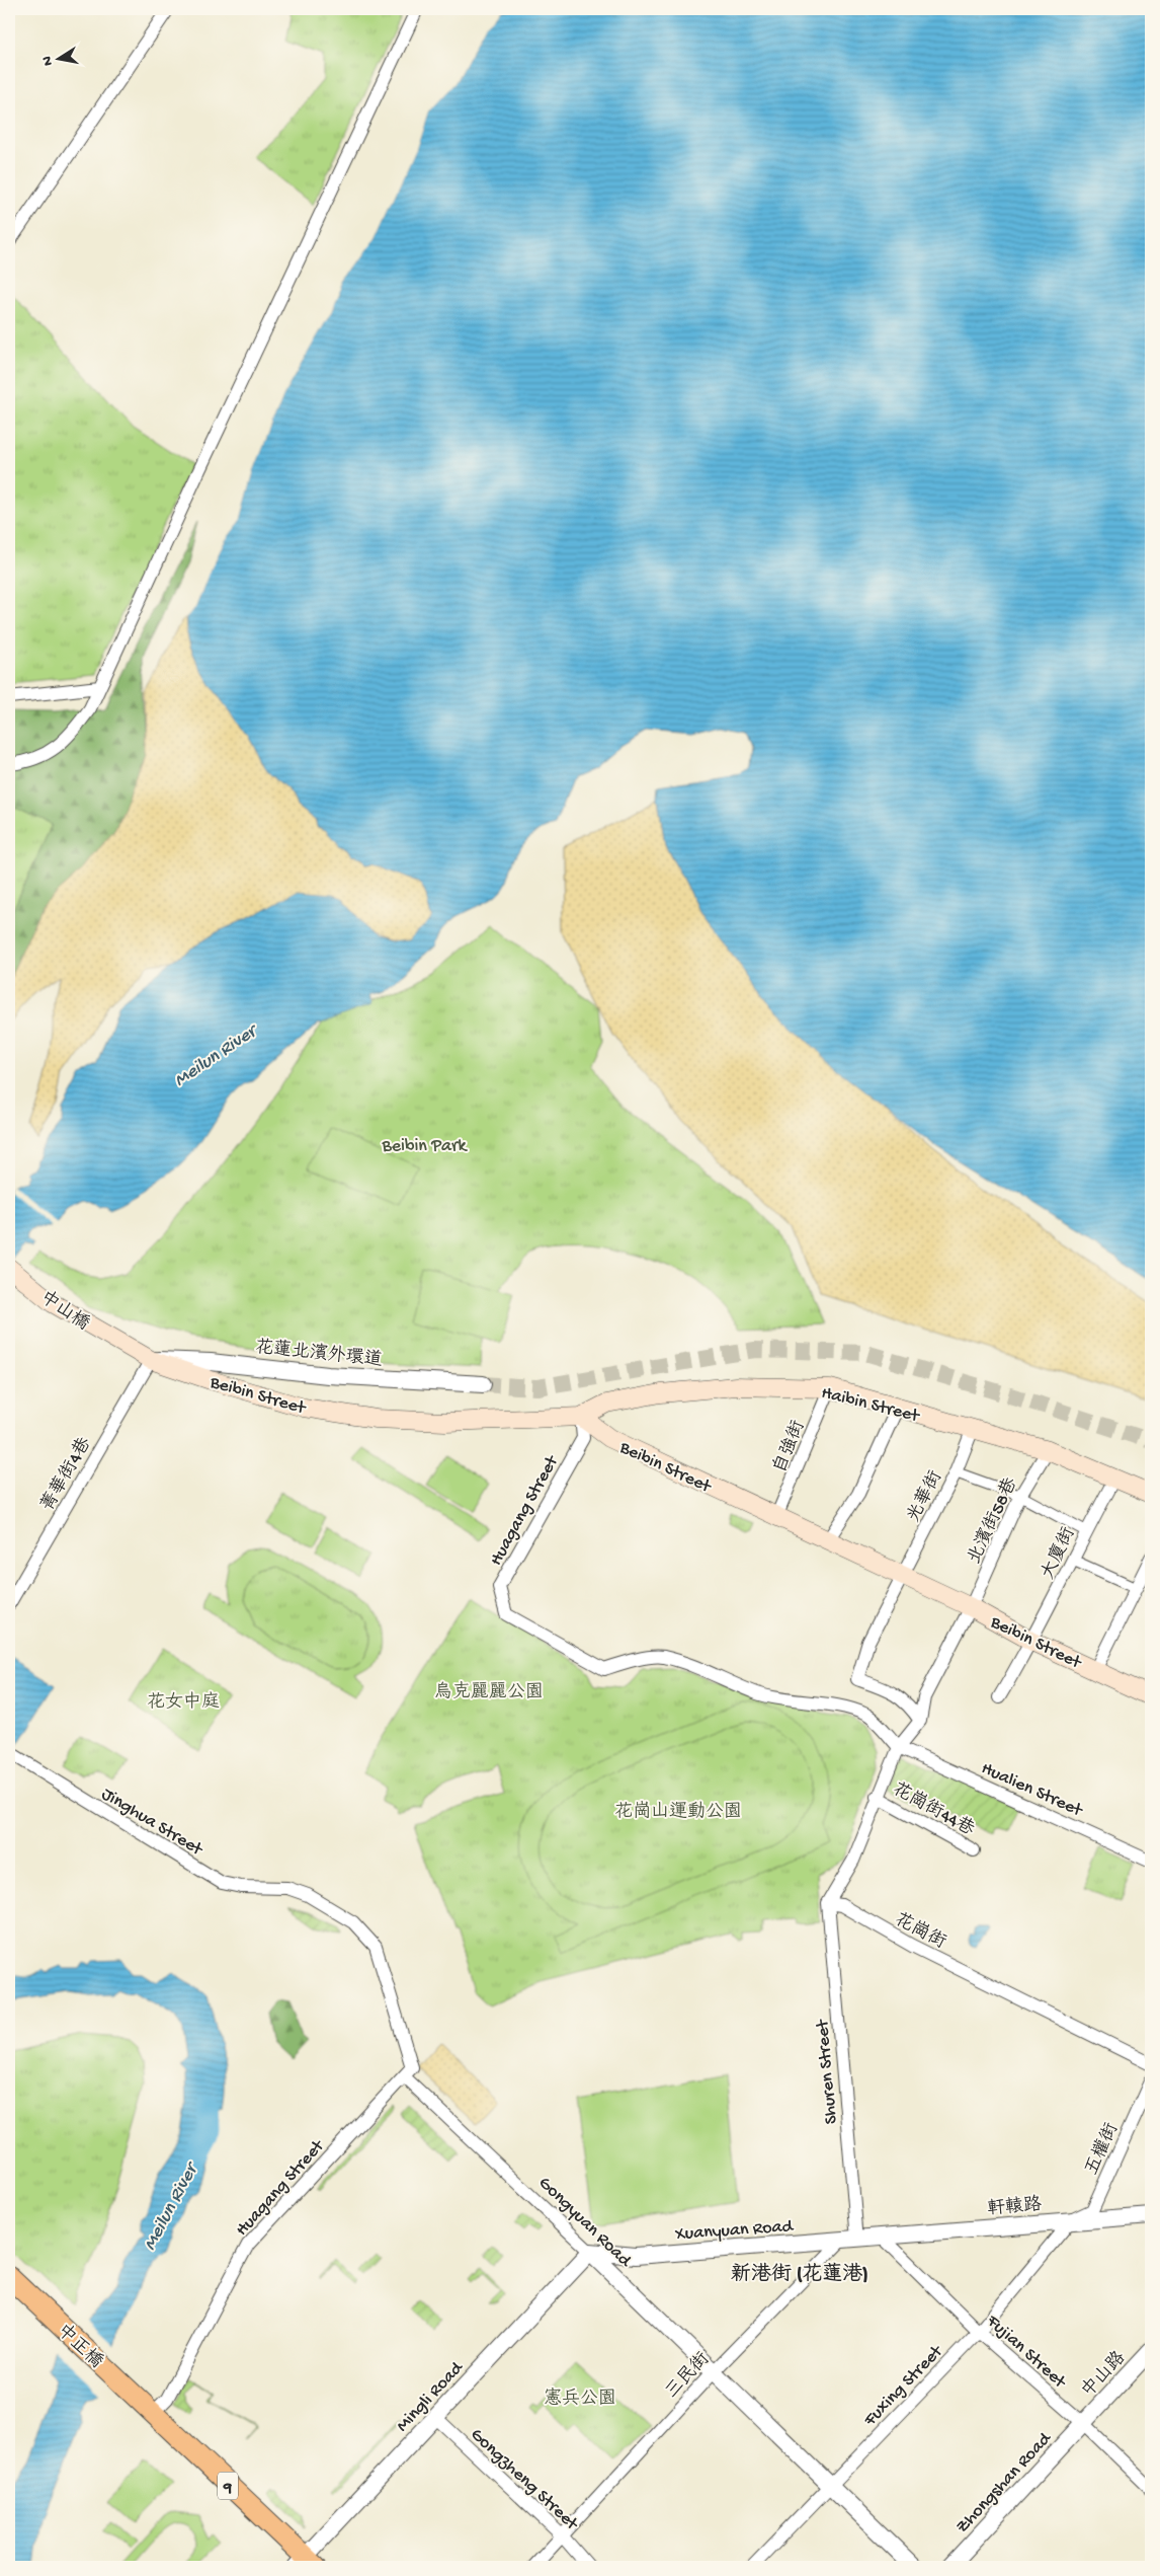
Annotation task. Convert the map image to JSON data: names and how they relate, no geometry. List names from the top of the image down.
{
  "streets": {
    "main road": [
      "中山橋",
      "Beibin Street",
      "Haibin Street",
      "中正橋",
      "9"
    ],
    "street": [
      "花蓮北濱外環道",
      "自強街",
      "菁華街4巷",
      "光華街",
      "Huagang Street",
      "北濱街58巷",
      "大廈街",
      "Hualien Street",
      "花崗街44巷",
      "Jinghua Street",
      "花崗街",
      "Shuren Street",
      "五權街",
      "軒轅路",
      "Gongyuan Road",
      "Xuanyuan Road",
      "Fujian Street",
      "中山路",
      "三民街",
      "Fuxing Street",
      "Mingli Road",
      "Gongzheng Street",
      "Zhongshan Road"
    ]
  },
  "crossings": [
    ["中山橋", "花蓮北濱外環道"],
    ["中山橋", "Beibin Street"],
    ["中山橋", "菁華街4巷"],
    ["花蓮北濱外環道", "Beibin Street"],
    ["花蓮北濱外環道", "菁華街4巷"],
    ["Beibin Street", "Haibin Street"],
    ["Beibin Street", "自強街"],
    ["Beibin Street", "菁華街4巷"],
    ["Beibin Street", "光華街"],
    ["Beibin Street", "Huagang Street"],
    ["Beibin Street", "北濱街58巷"],
    ["Beibin Street", "大廈街"],
    ["Haibin Street", "自強街"],
    ["Haibin Street", "光華街"],
    ["Haibin Street", "Huagang Street"],
    ["Haibin Street", "北濱街58巷"],
    ["Haibin Street", "大廈街"],
    ["光華街", "北濱街58巷"],
    ["Huagang Street", "Hualien Street"],
    ["Huagang Street", "Jinghua Street"],
    ["Huagang Street", "Gongyuan Road"],
    ["Huagang Street", "中正橋"],
    ["Huagang Street", "9"],
    ["Jinghua Street", "Gongyuan Road"],
    ["花崗街", "Shuren Street"],
    ["Shuren Street", "Xuanyuan Road"],
    ["五權街", "軒轅路"],
    ["五權街", "Fuxing Street"],
    ["軒轅路", "Xuanyuan Road"],
    ["軒轅路", "Fujian Street"],
    ["軒轅路", "Fuxing Street"],
    ["Gongyuan Road", "Xuanyuan Road"],
    ["Gongyuan Road", "三民街"],
    ["Gongyuan Road", "Fuxing Street"],
    ["Gongyuan Road", "Mingli Road"],
    ["Xuanyuan Road", "Fujian Street"],
    ["Xuanyuan Road", "三民街"],
    ["Xuanyuan Road", "Mingli Road"],
    ["中正橋", "9"],
    ["Fujian Street", "中山路"],
    ["Fujian Street", "Fuxing Street"],
    ["Fujian Street", "Zhongshan Road"],
    ["中山路", "Zhongshan Road"],
    ["三民街", "Gongzheng Street"],
    ["Mingli Road", "Gongzheng Street"],
    ["Mingli Road", "9"]
  ],
  "districts": ["新港街 (花蓮港)"],
  "water": ["Meilun River"],
  "parks": [
    "Beibin Park",
    "烏克麗麗公園",
    "花女中庭",
    "花崗山運動公園",
    "憲兵公園"
  ],
  "north": "left"
}
